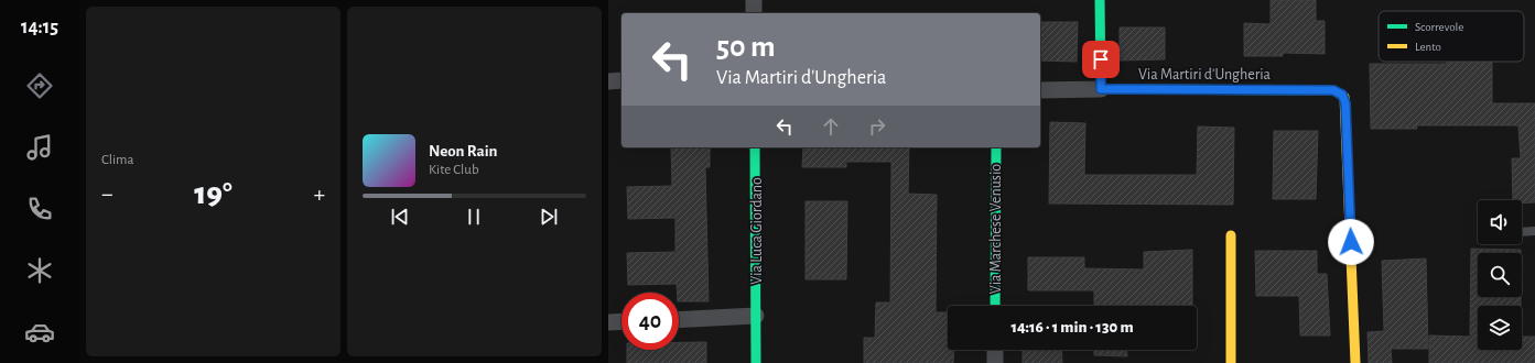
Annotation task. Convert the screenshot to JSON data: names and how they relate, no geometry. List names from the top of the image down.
{
  "streets": {
    "street": ["Via Martiri d'Ungheria", "Via Marchese Venusio", "Via Luca Giordano"]
  },
  "legend": ["Scorrevole", "Lento"],
  "page": {
    "tabs": "14:15",
    "tile": "Clima",
    "turn": ["50 m", "Via Martiri d'Ungheria"],
    "song": ["Neon Rain", "Kite Club"],
    "heat": ["−", "19°", "+"],
    "limit": "40",
    "trip": "14:16 · 1 min · 130 m"
  }
}
